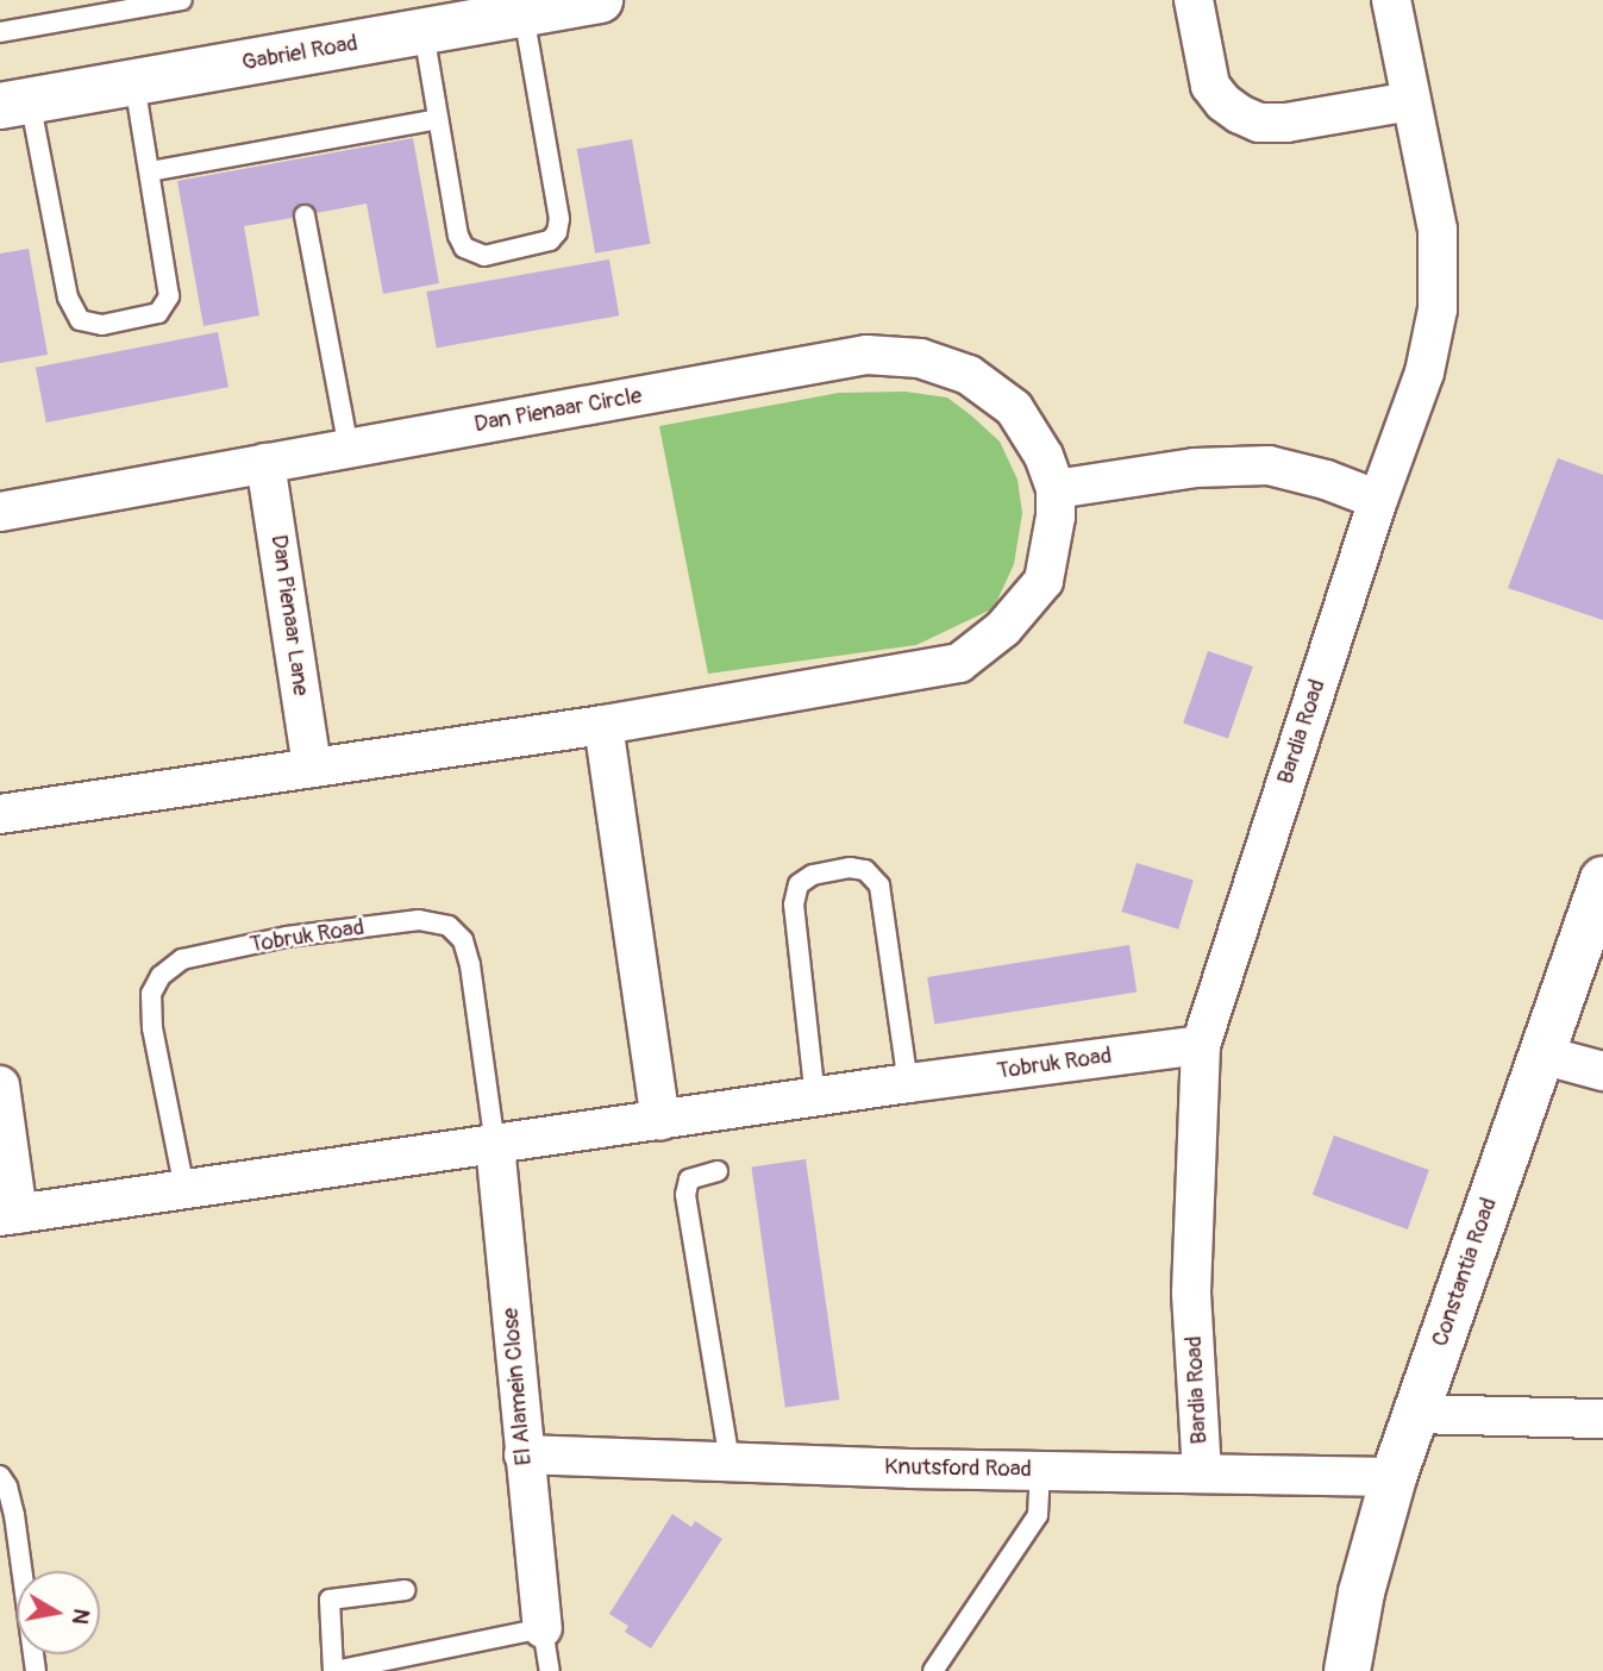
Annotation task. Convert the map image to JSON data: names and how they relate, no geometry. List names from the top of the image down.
{
  "streets": {
    "main road": ["Gabriel Road", "Constantia Road"],
    "street": [
      "Dan Pienaar Circle",
      "Dan Pienaar Lane",
      "Bardia Road",
      "Tobruk Road",
      "El Alamein Close",
      "Knutsford Road"
    ]
  },
  "crossings": [
    ["Dan Pienaar Circle", "Dan Pienaar Lane"],
    ["Bardia Road", "Tobruk Road"],
    ["Bardia Road", "Knutsford Road"],
    ["Tobruk Road", "El Alamein Close"],
    ["Constantia Road", "Knutsford Road"],
    ["El Alamein Close", "Knutsford Road"]
  ],
  "north": "right"
}
